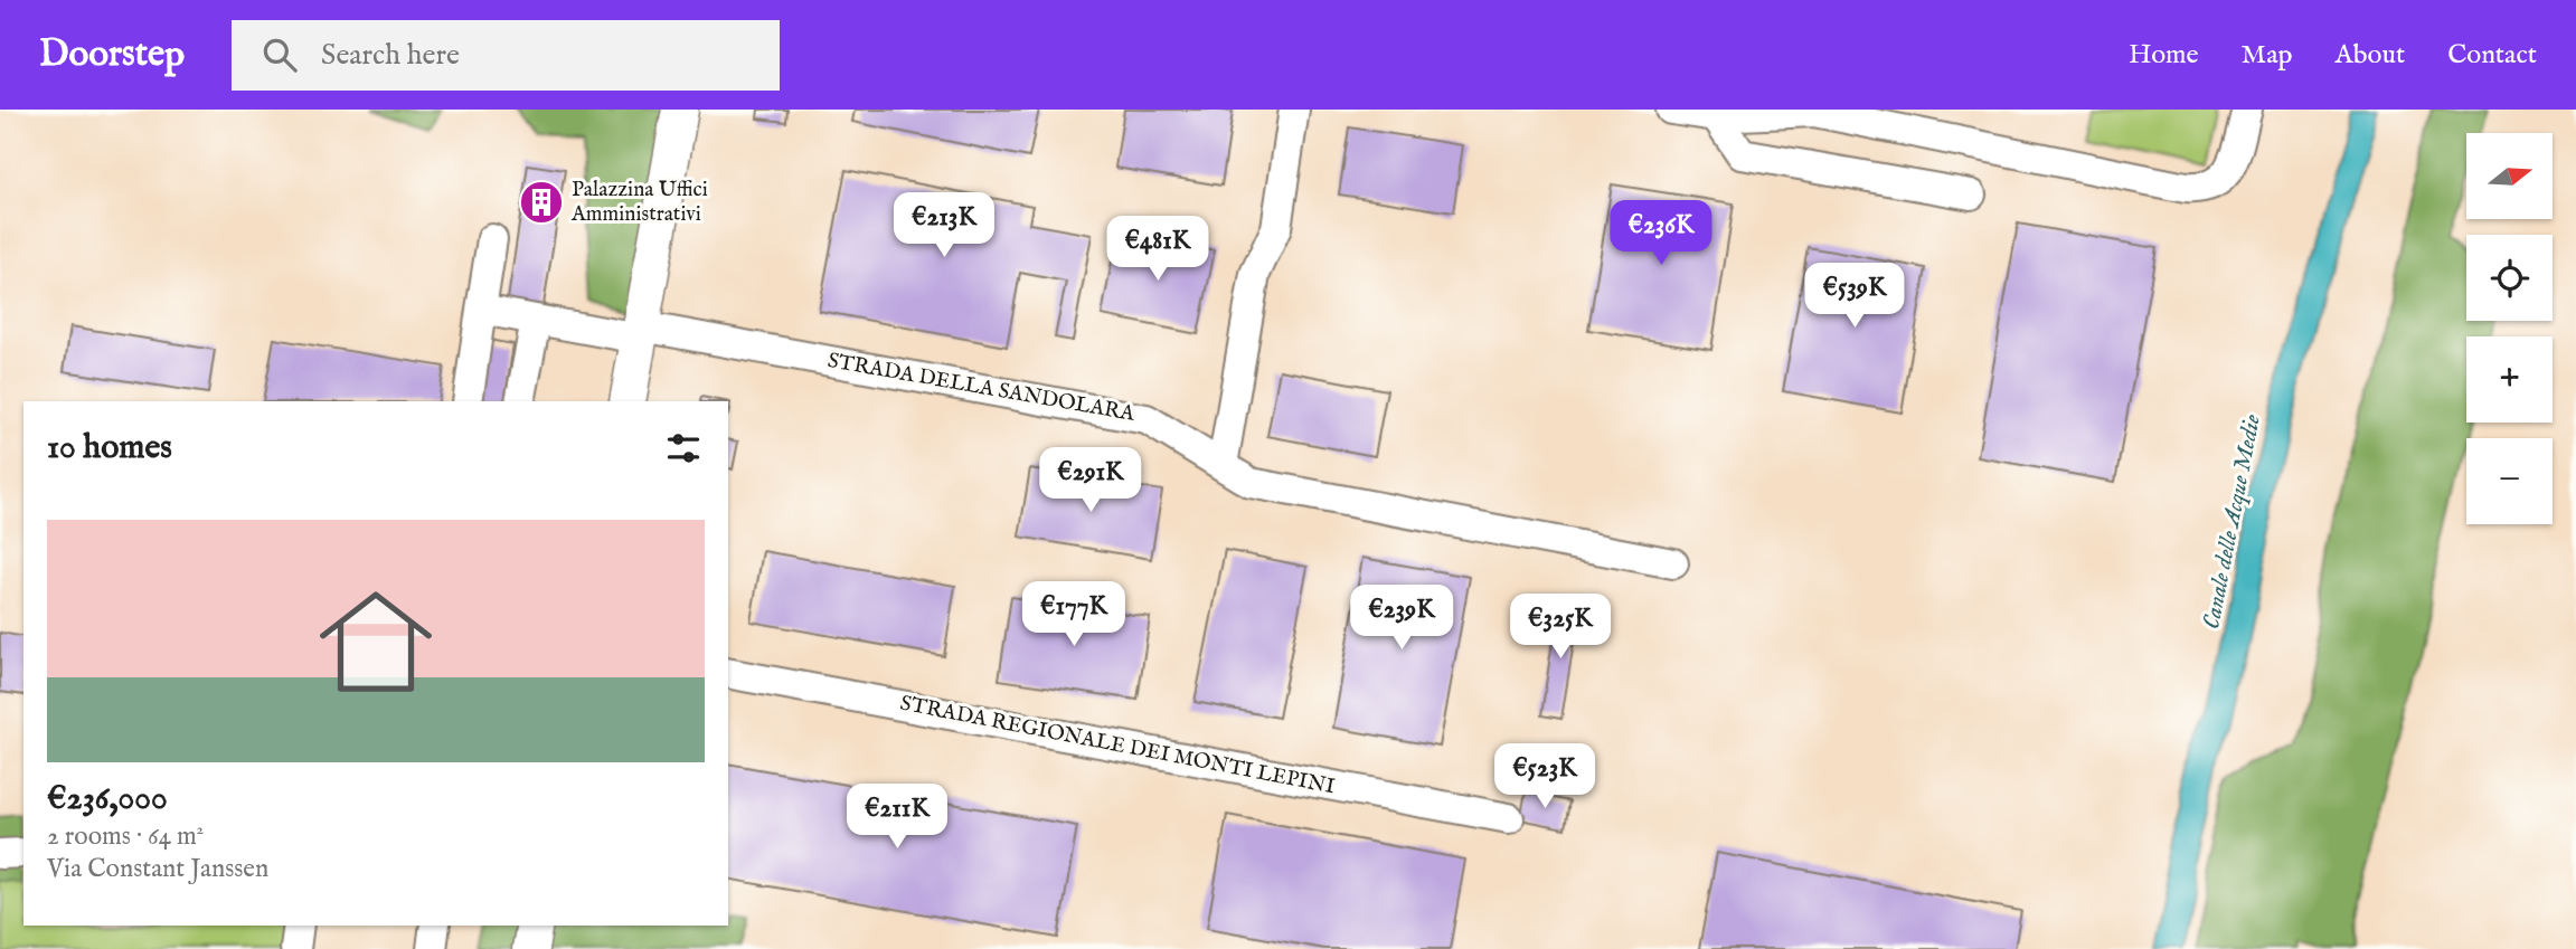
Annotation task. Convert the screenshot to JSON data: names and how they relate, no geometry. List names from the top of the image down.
{
  "streets": {
    "street": ["STRADA DELLA SANDOLARA", "STRADA REGIONALE DEI MONTI LEPINI"]
  },
  "water": ["Canale delle Acque Medie"],
  "places": {
    "building": ["Palazzina Uffici Amministrativi"]
  },
  "north": "right",
  "page": {
    "header": "Doorstep",
    "search": "Search here",
    "nav": [
      "Home",
      "Map",
      "About",
      "Contact"
    ],
    "map_buttons": ["+", "−"],
    "price": [
      "€213K",
      "€236K",
      "€481K",
      "€539K",
      "€291K",
      "€177K",
      "€239K",
      "€325K",
      "€523K",
      "€211K"
    ],
    "heading": "10 homes",
    "list": [
      {
        "name": "€236,000",
        "note": "2 rooms · 64 m² · Via Constant Janssen"
      }
    ]
  }
}
